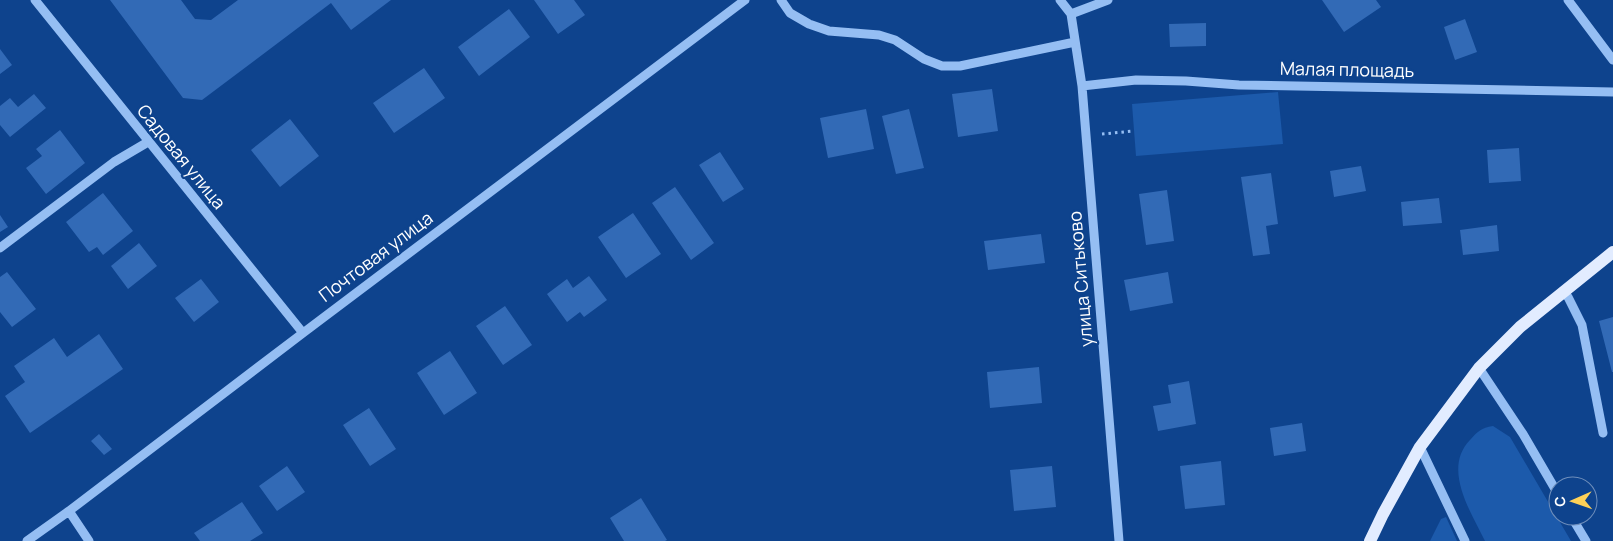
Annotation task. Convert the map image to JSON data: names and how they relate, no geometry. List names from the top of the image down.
{
  "streets": {
    "street": [
      "Малая площадь",
      "Садовая улица",
      "Почтовая улица",
      "улица Ситьково"
    ]
  },
  "crossings": [
    ["Малая площадь", "улица Ситьково"],
    ["Садовая улица", "Почтовая улица"]
  ],
  "north": "left"
}
